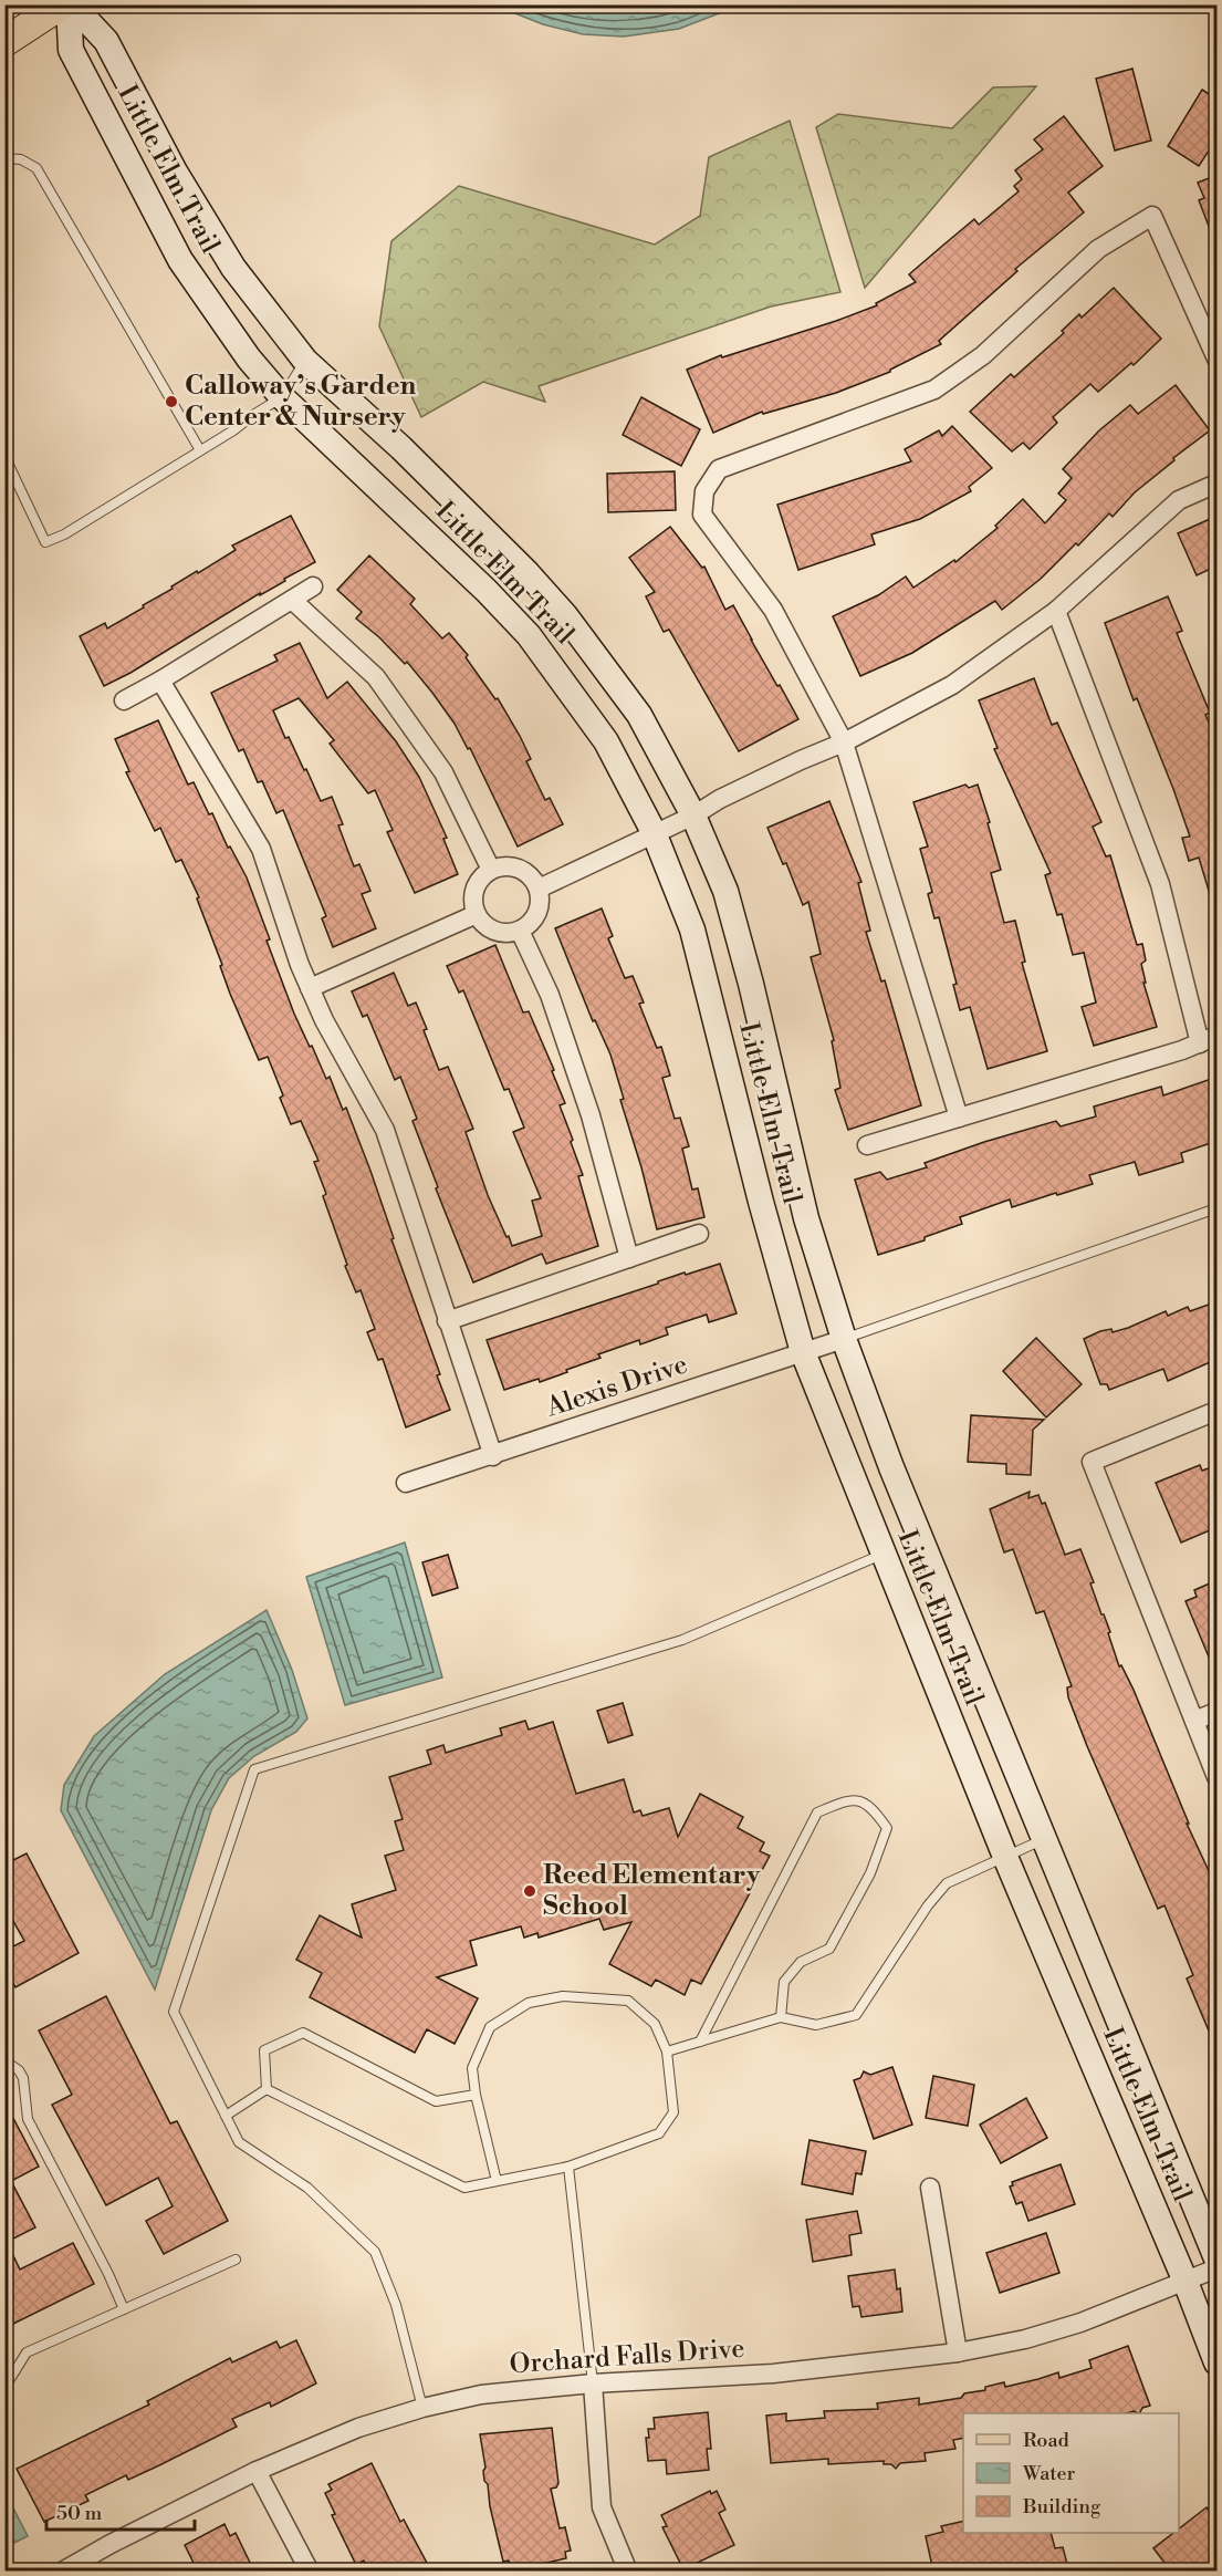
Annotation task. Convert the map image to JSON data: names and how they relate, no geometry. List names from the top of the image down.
{
  "streets": {
    "street": ["Little Elm Trail", "Alexis Drive", "Orchard Falls Drive"]
  },
  "crossings": [
    ["Little Elm Trail", "Alexis Drive"],
    ["Little Elm Trail", "Orchard Falls Drive"]
  ],
  "places": ["Calloway’s Garden Center & Nursery", "Reed Elementary School"],
  "legend": ["Road", "Water", "Building"],
  "scale_bar": "50 m"
}
